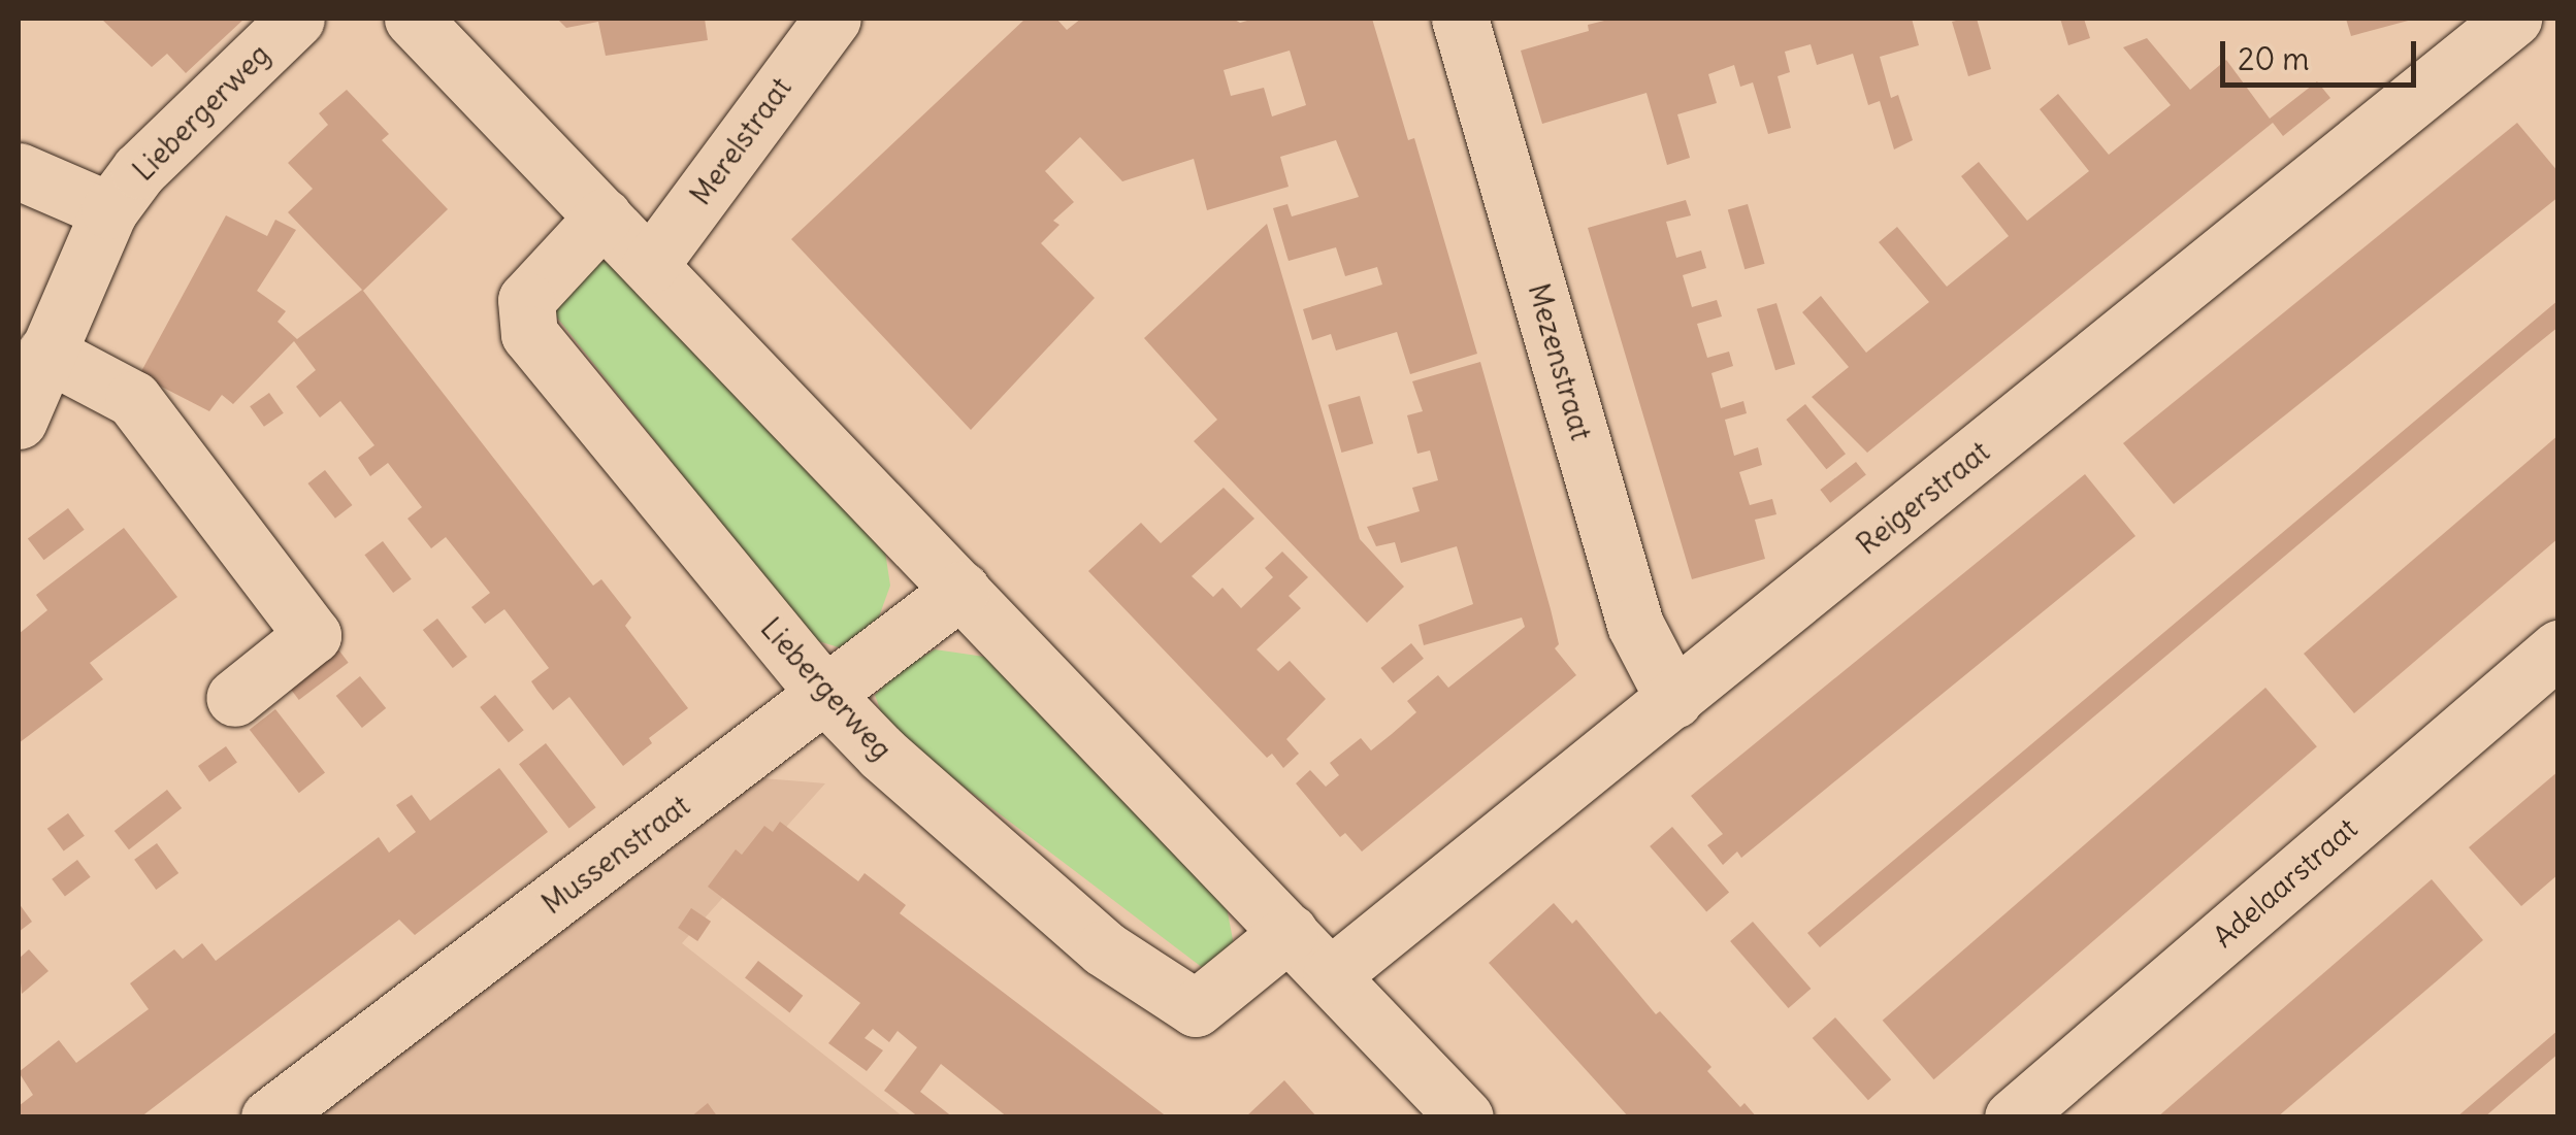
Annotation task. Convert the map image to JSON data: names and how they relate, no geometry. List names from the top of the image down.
{
  "streets": {
    "street": [
      "Liebergerweg",
      "Merelstraat",
      "Mezenstraat",
      "Reigerstraat",
      "Mussenstraat",
      "Adelaarstraat"
    ]
  },
  "crossings": [
    ["Liebergerweg", "Mussenstraat"],
    ["Mezenstraat", "Reigerstraat"]
  ],
  "scale_bar": "20 m"
}
